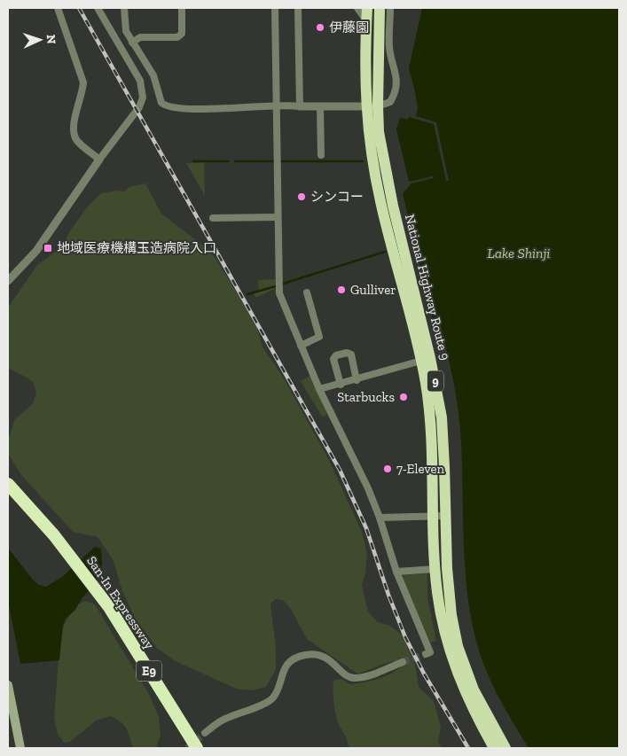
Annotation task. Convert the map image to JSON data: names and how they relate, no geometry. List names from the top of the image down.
{
  "streets": {
    "highway": [
      "National Highway Route 9",
      "9",
      "San-In Expressway",
      "E9"
    ]
  },
  "crossings": [
    ["San-In Expressway", "E9"]
  ],
  "water": ["Lake Shinji"],
  "places": {
    "other": [
      "伊藤園",
      "シンコー",
      "Gulliver",
      "Starbucks",
      "7-Eleven"
    ],
    "transit": ["地域医療機構玉造病院入口"]
  },
  "north": "right"
}
